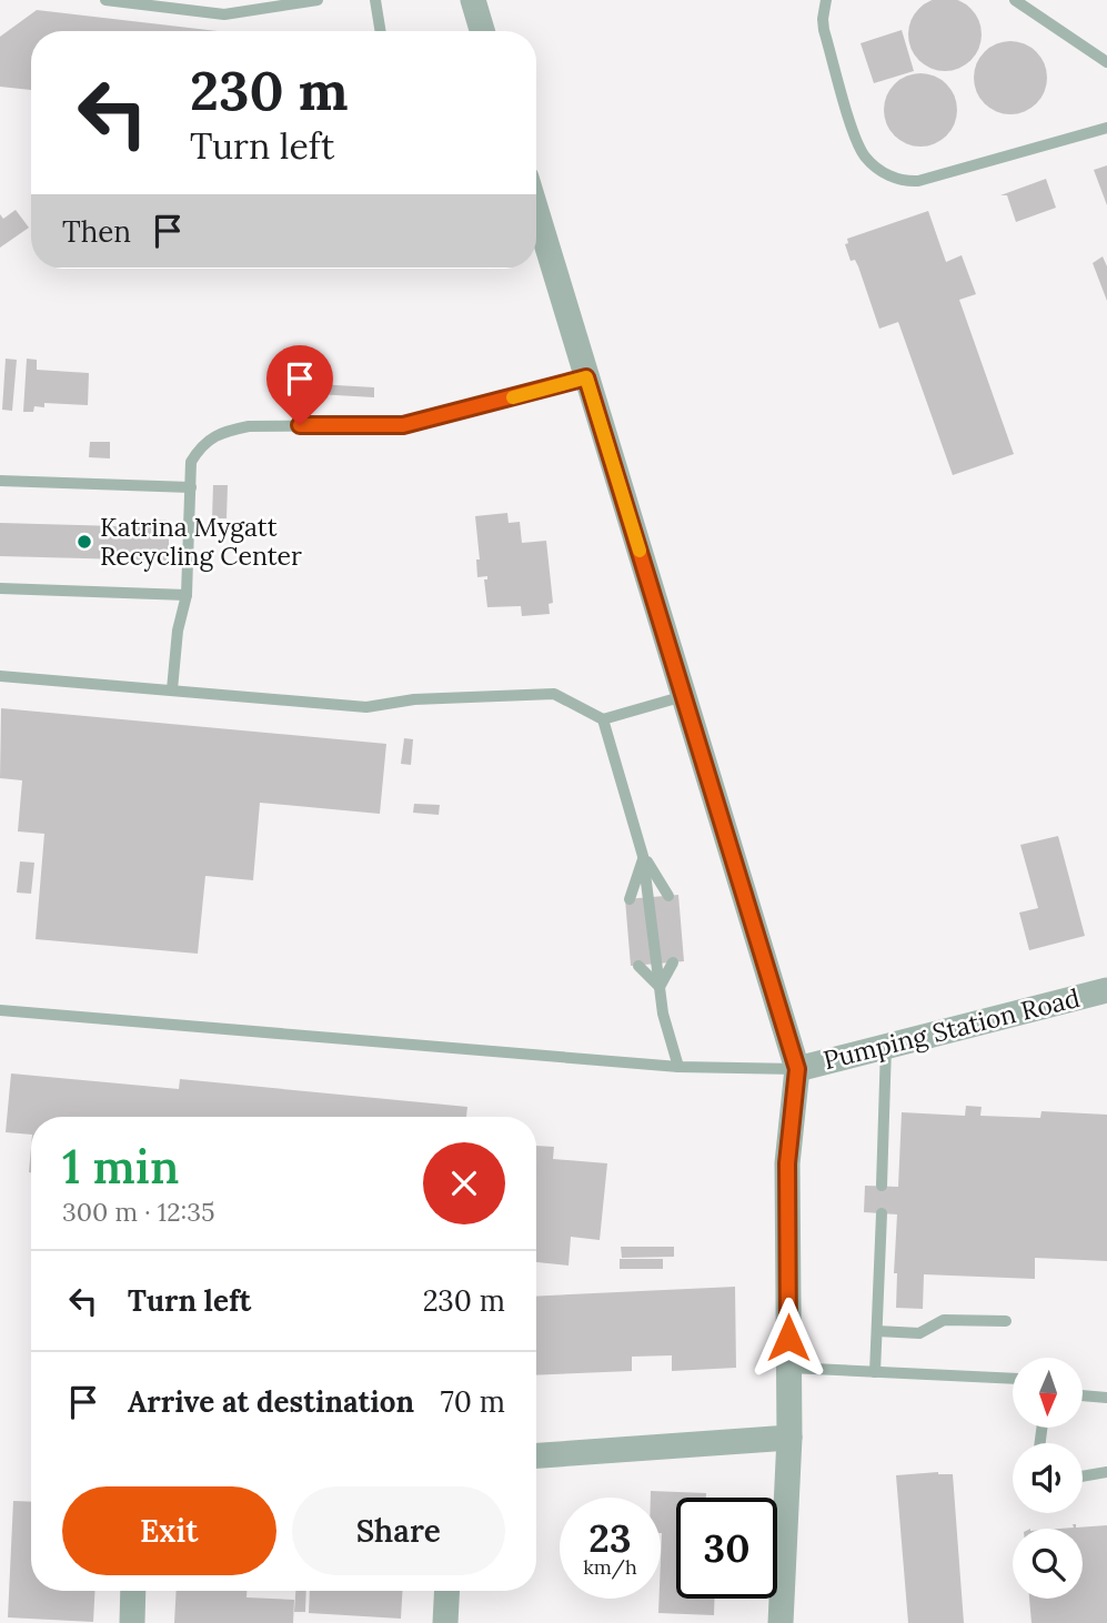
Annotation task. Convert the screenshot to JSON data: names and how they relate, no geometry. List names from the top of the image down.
{
  "streets": {
    "street": ["Pumping Station Road"]
  },
  "places": ["Katrina Mygatt Recycling Center"],
  "north": "bottom",
  "page": {
    "turn": ["230 m", "Turn left"],
    "then": "Then",
    "heading": ["1 min", "300 m · 12:35"],
    "list": [
      {
        "name": "Turn left",
        "value": "230 m"
      },
      {
        "name": "Arrive at destination",
        "value": "70 m"
      }
    ],
    "buttons": ["Exit", "Share"],
    "speed": "23 km/h",
    "limit": "30"
  }
}
